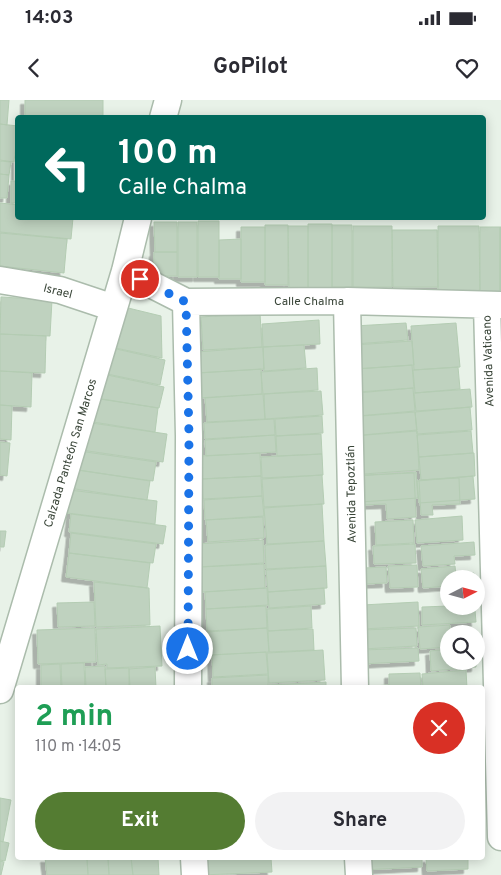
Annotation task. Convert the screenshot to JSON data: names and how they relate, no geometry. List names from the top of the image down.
{
  "streets": {
    "street": [
      "Israel",
      "Calle Chalma",
      "Avenida Vaticano",
      "Calzada Panteón San Marcos",
      "Avenida Tepoztlán"
    ]
  },
  "crossings": [
    ["Israel", "Calzada Panteón San Marcos"],
    ["Calle Chalma", "Avenida Vaticano"],
    ["Calle Chalma", "Calzada Panteón San Marcos"],
    ["Calle Chalma", "Avenida Tepoztlán"]
  ],
  "north": "right",
  "page": {
    "status": "14:03",
    "header": "GoPilot",
    "turn": ["100 m", "Calle Chalma"],
    "heading": ["2 min", "110 m · 14:05"],
    "buttons": ["Exit", "Share"]
  }
}
